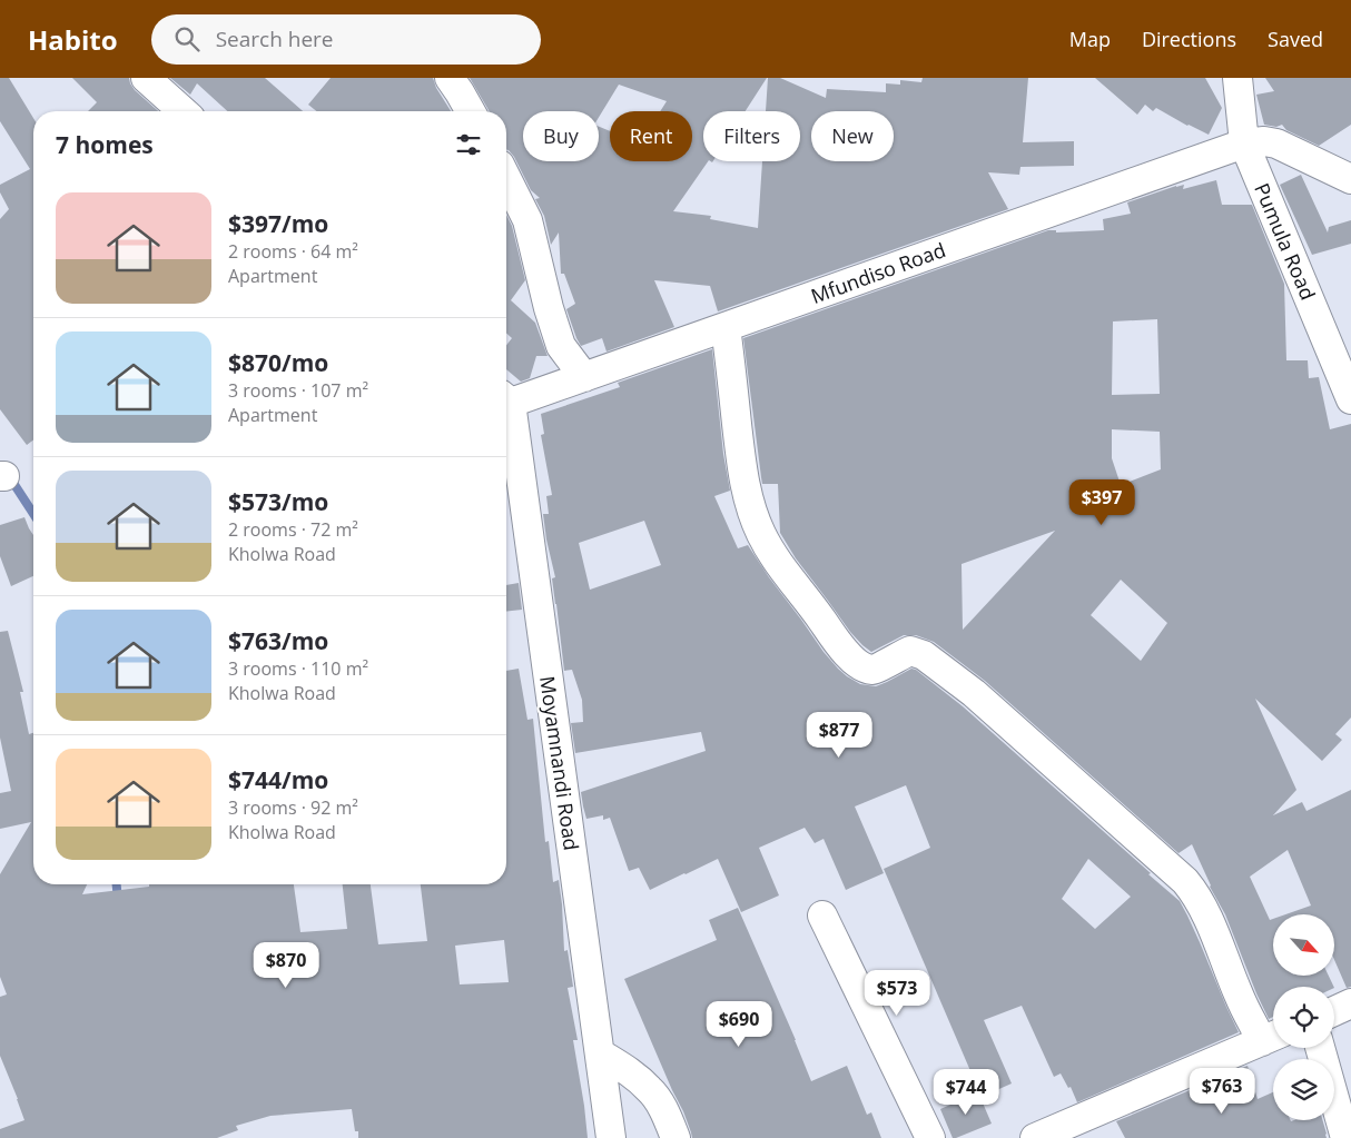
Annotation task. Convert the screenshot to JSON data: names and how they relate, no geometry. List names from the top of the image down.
{
  "streets": {
    "street": ["Pumula Road", "Mfundiso Road", "Moyamnandi Road"]
  },
  "crossings": [
    ["Pumula Road", "Mfundiso Road"]
  ],
  "north": "bottom right",
  "page": {
    "header": "Habito",
    "search": "Search here",
    "nav": ["Map", "Directions", "Saved"],
    "chip": [
      "Buy",
      "Rent",
      "Filters",
      "New"
    ],
    "heading": "7 homes",
    "list": [
      {
        "name": "$397/mo",
        "note": "2 rooms · 64 m² · Apartment"
      },
      {
        "name": "$870/mo",
        "note": "3 rooms · 107 m² · Apartment"
      },
      {
        "name": "$573/mo",
        "note": "2 rooms · 72 m² · Kholwa Road"
      },
      {
        "name": "$763/mo",
        "note": "3 rooms · 110 m² · Kholwa Road"
      },
      {
        "name": "$744/mo",
        "note": "3 rooms · 92 m² · Kholwa Road"
      }
    ],
    "price": [
      "$397",
      "$877",
      "$870",
      "$573",
      "$690",
      "$763",
      "$744"
    ]
  }
}
